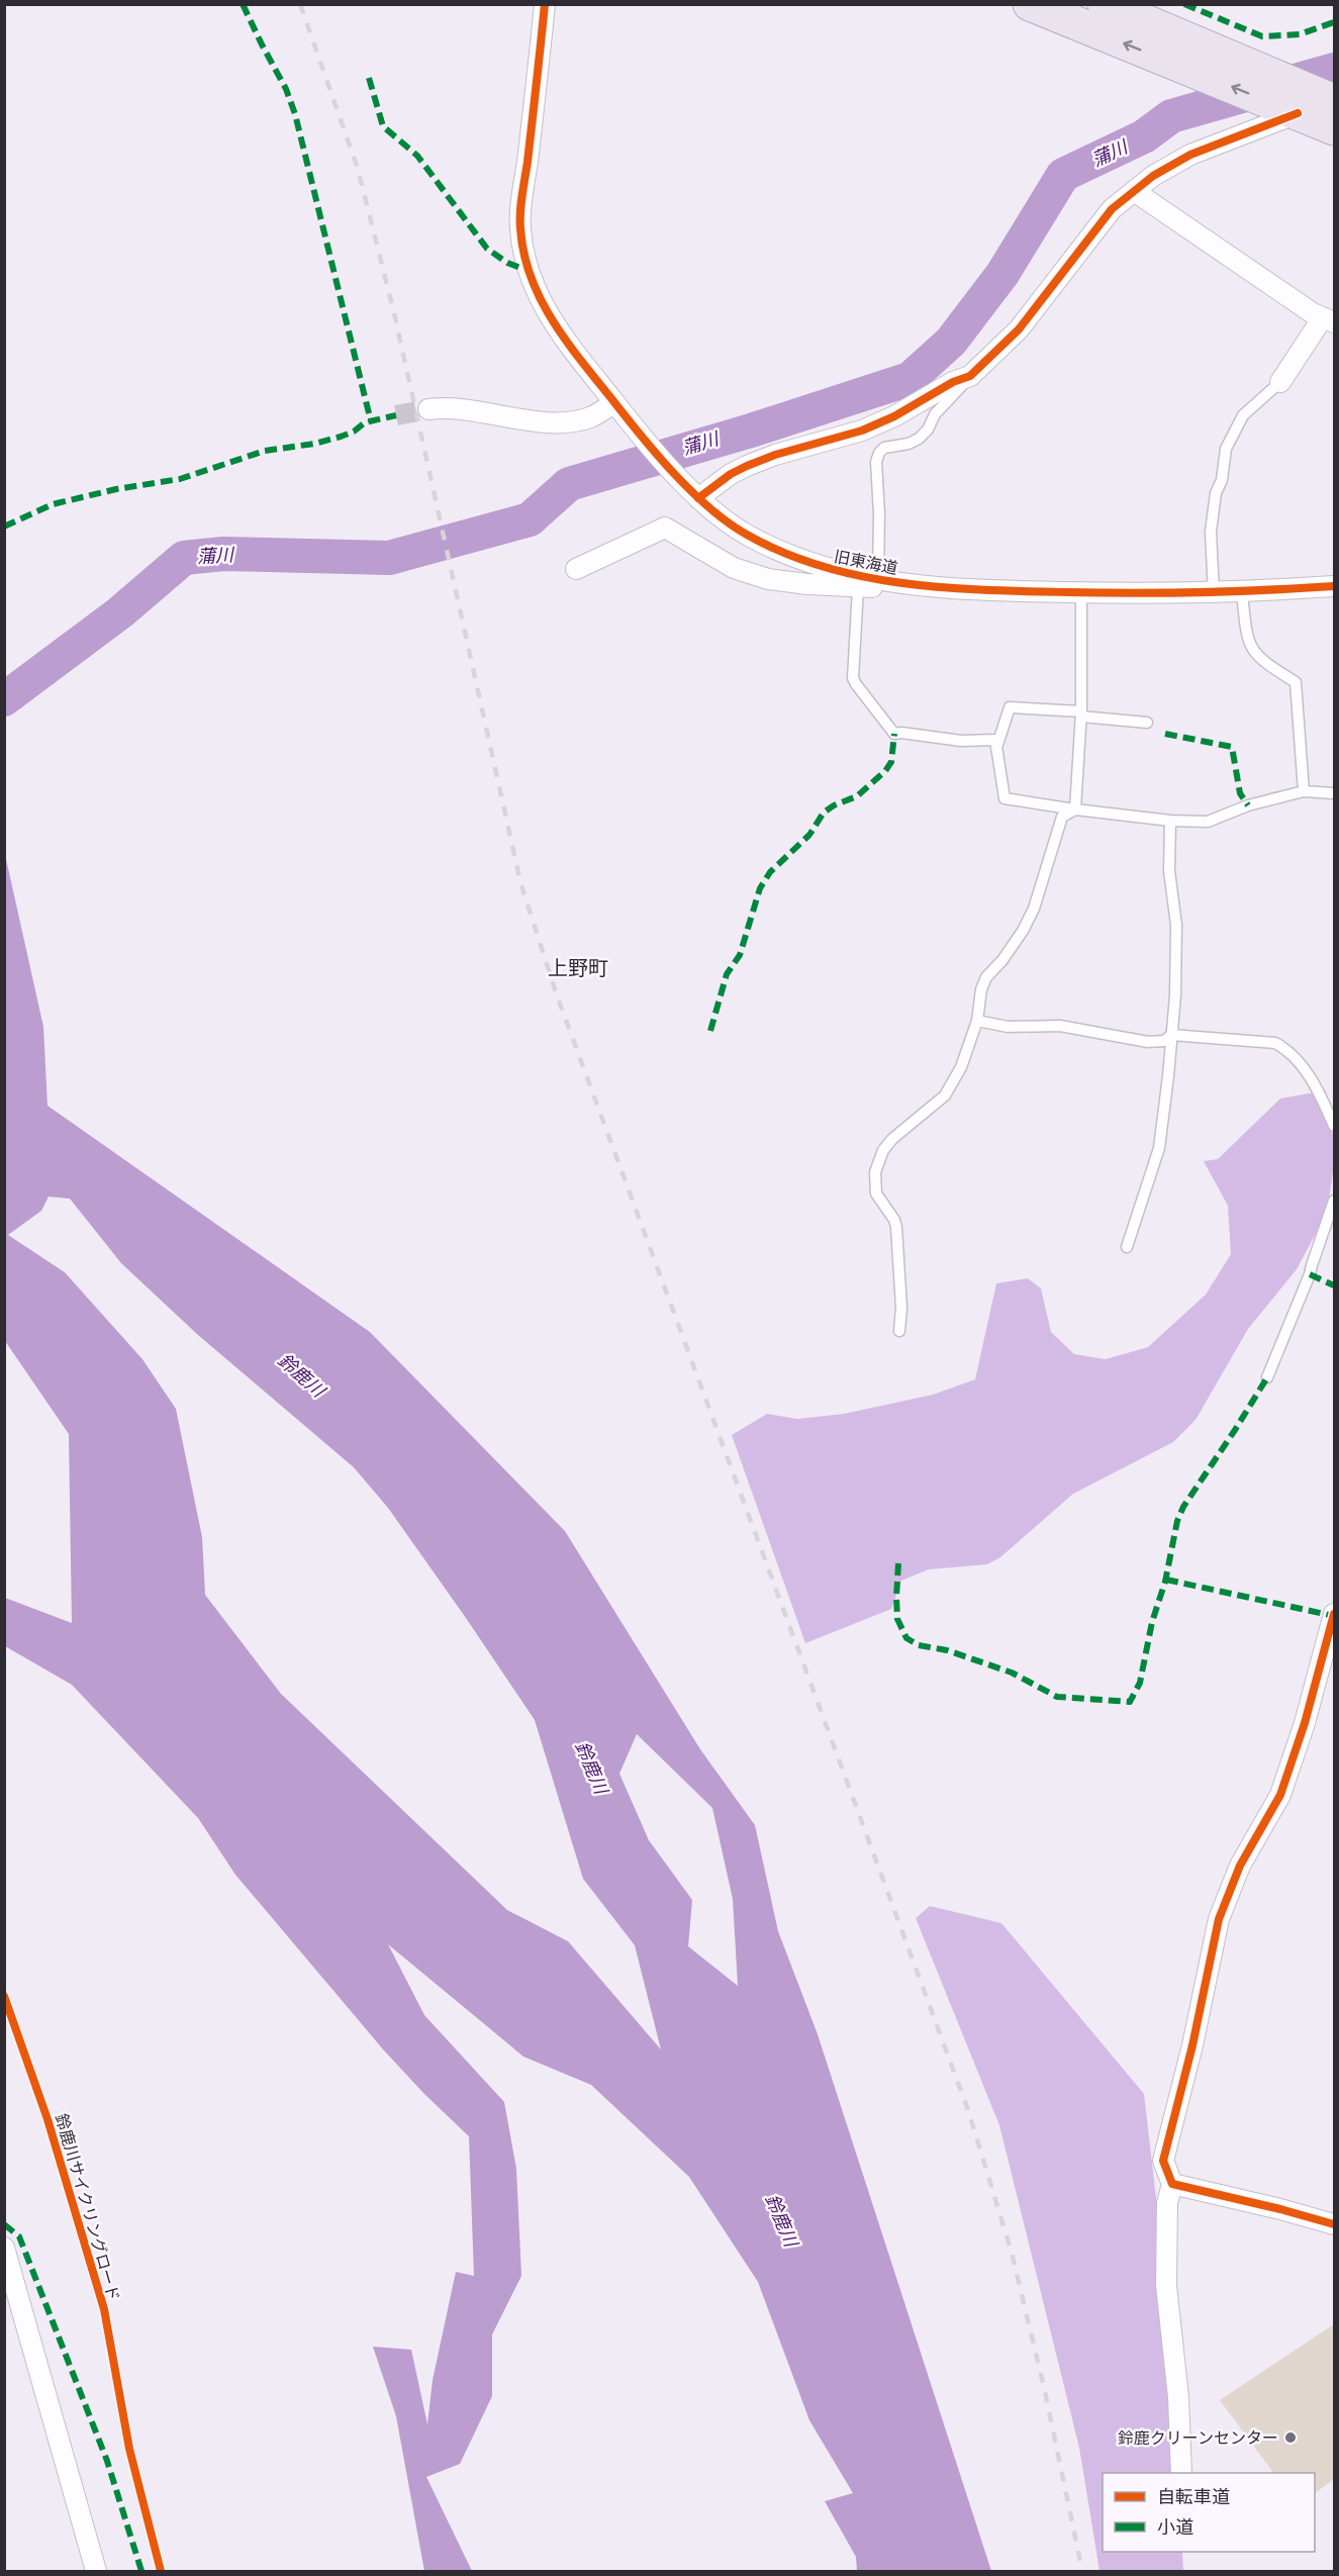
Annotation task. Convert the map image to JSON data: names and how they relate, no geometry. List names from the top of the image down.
{
  "streets": {
    "street": ["旧東海道"],
    "cycle path": ["鈴鹿川サイクリングロード"]
  },
  "districts": ["上野町"],
  "water": ["蒲川", "鈴鹿川"],
  "places": ["鈴鹿クリーンセンター"],
  "legend": ["自転車道", "小道"]
}
